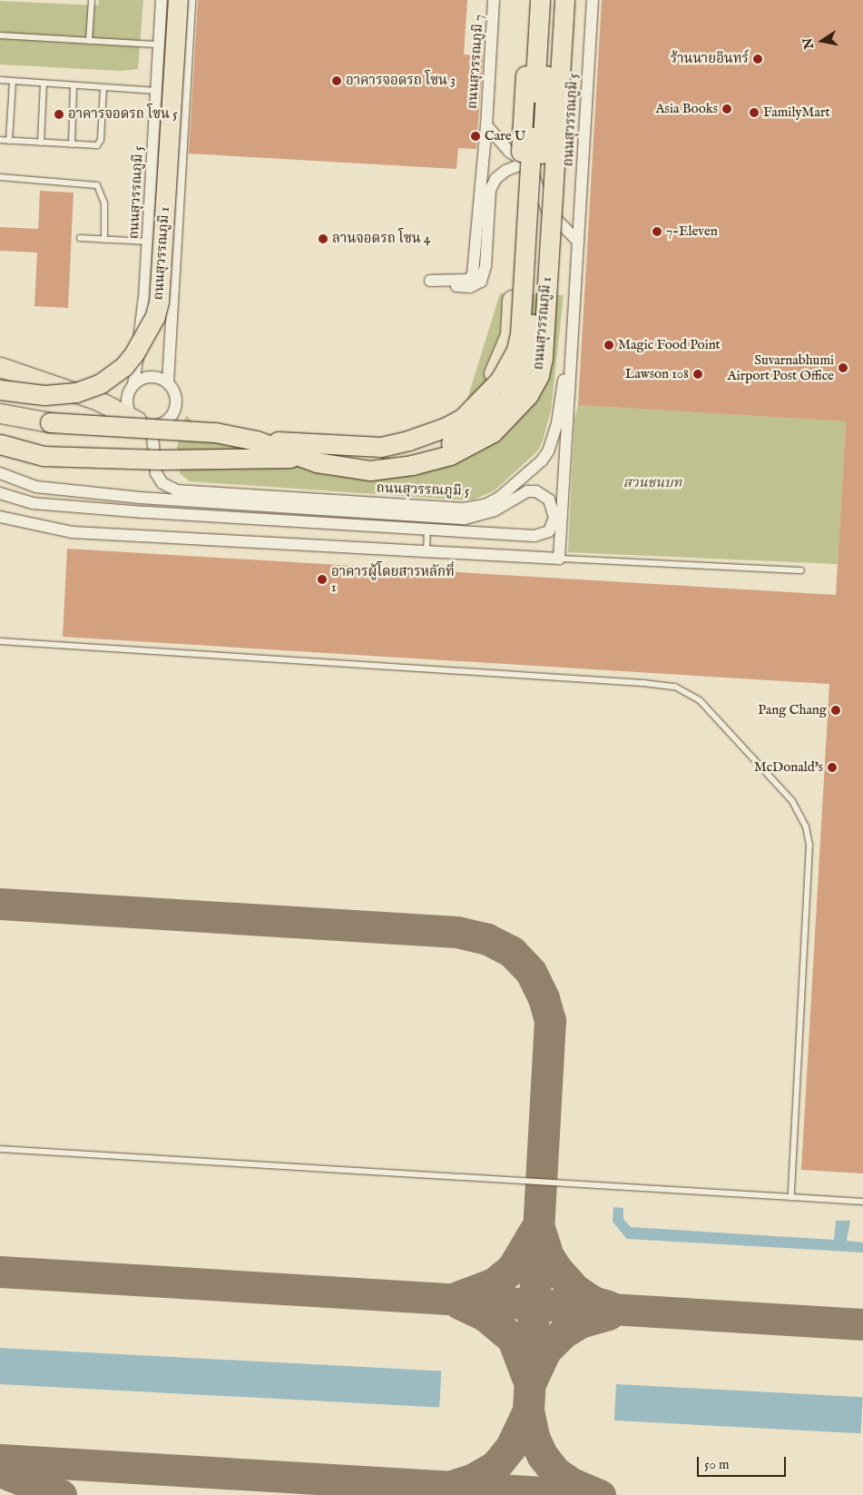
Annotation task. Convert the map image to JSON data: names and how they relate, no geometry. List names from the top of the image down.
{
  "streets": {
    "highway": ["ถนนสุวรรณภูมิ 1"],
    "street": ["ถนนสุวรรณภูมิ 7", "ถนนสุวรรณภูมิ 5"]
  },
  "parks": ["สวนชนบท"],
  "places": [
    "ร้านนายอินทร์",
    "อาคารจอดรถ โซน 3",
    "Asia Books",
    "FamilyMart",
    "อาคารจอดรถ โซน 5",
    "Care U",
    "7-Eleven",
    "ลานจอดรถ โซน 4",
    "Magic Food Point",
    "Suvarnabhumi Airport Post Office",
    "Lawson 108",
    "อาคารผู้โดยสารหลักที่ 1",
    "Pang Chang",
    "McDonald's"
  ],
  "scale_bar": "50 m",
  "north": "left"
}
